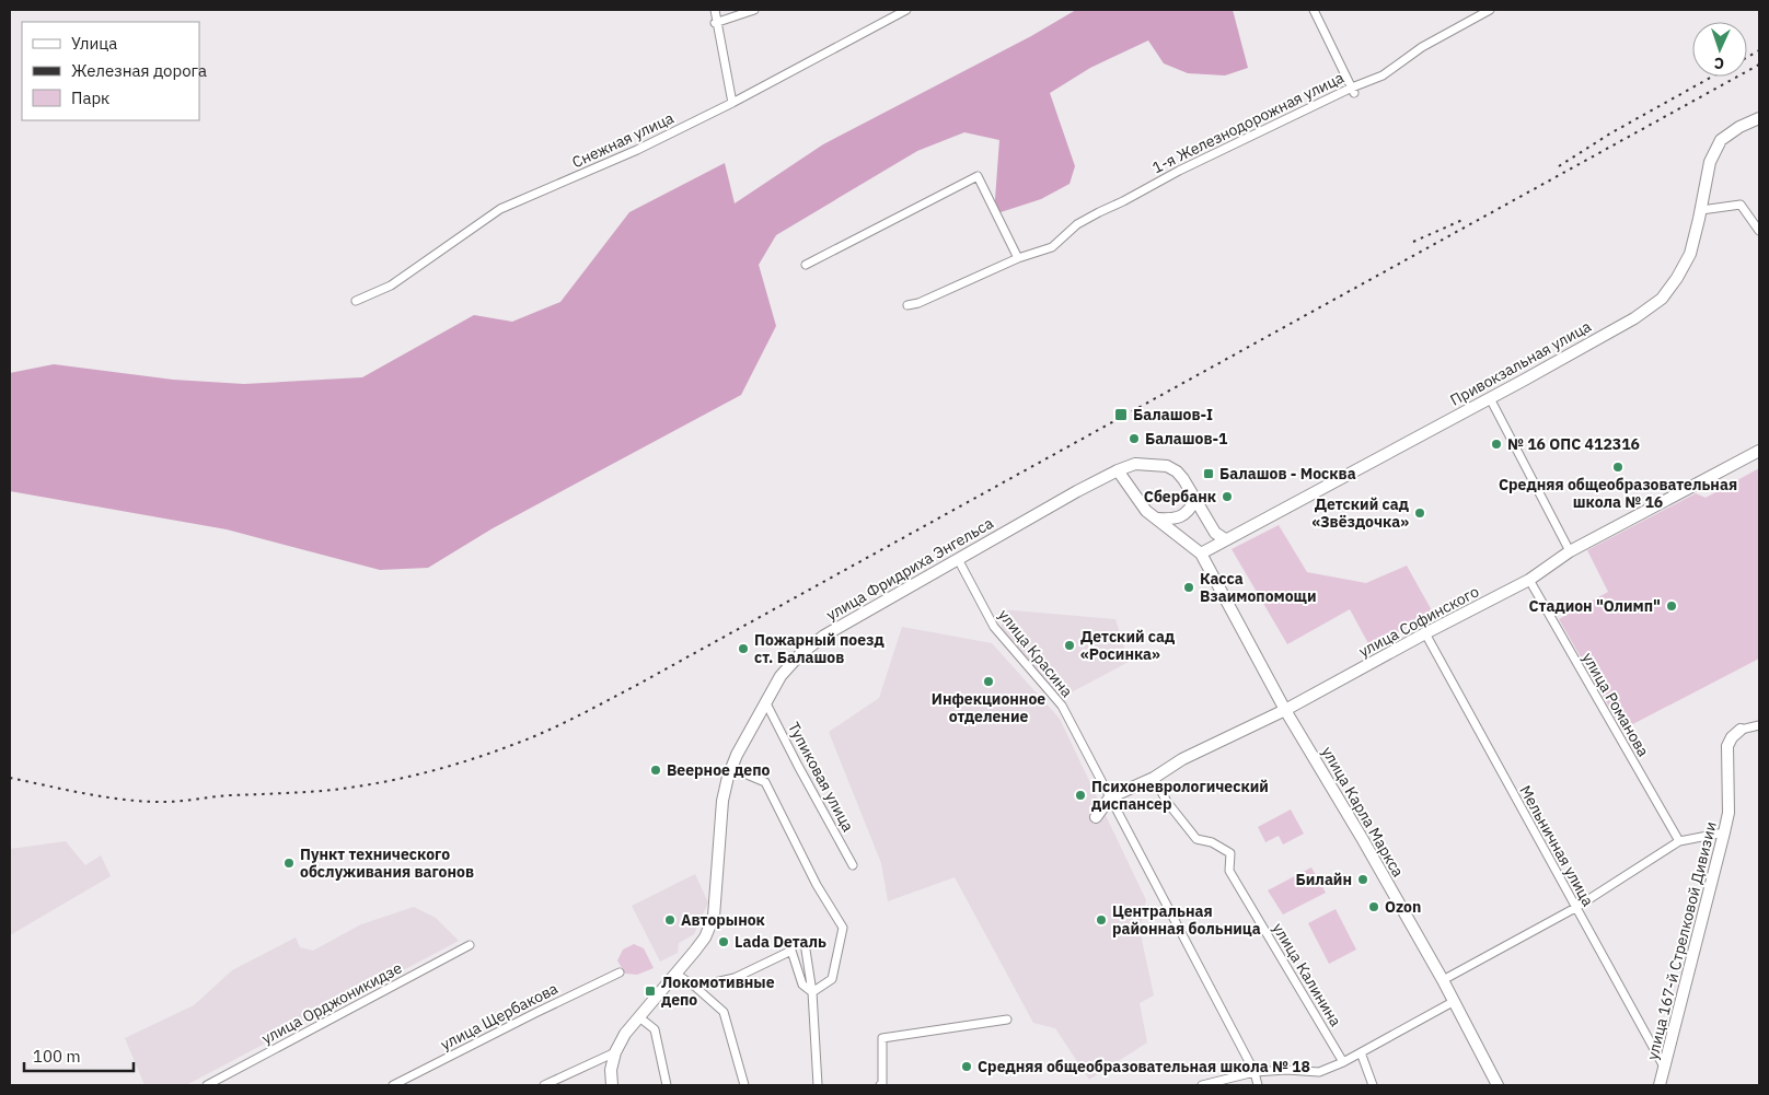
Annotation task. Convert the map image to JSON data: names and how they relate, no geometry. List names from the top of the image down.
{
  "streets": {
    "main road": [
      "Привокзальная улица",
      "улица Фридриха Энгельса",
      "улица Софинского",
      "улица Карла Маркса",
      "улица 167-й Стрелковой Дивизии"
    ],
    "street": [
      "1-я Железнодорожная улица",
      "Снежная улица",
      "улица Красина",
      "улица Романова",
      "Тупиковая улица",
      "Мельничная улица",
      "улица Калинина",
      "улица Орджоникидзе",
      "улица Щербакова"
    ]
  },
  "crossings": [
    ["Привокзальная улица", "улица Фридриха Энгельса"],
    ["Привокзальная улица", "улица Карла Маркса"],
    ["улица Фридриха Энгельса", "улица Красина"],
    ["улица Фридриха Энгельса", "Тупиковая улица"],
    ["улица Софинского", "улица Красина"],
    ["улица Софинского", "улица Романова"],
    ["улица Софинского", "улица Карла Маркса"],
    ["улица Софинского", "Мельничная улица"],
    ["улица Софинского", "улица Калинина"],
    ["Мельничная улица", "улица 167-й Стрелковой Дивизии"]
  ],
  "places": {
    "transit": ["Балашов-I", "Балашов - Москва", "Локомотивные депо"],
    "other": [
      "Балашов-1",
      "№ 16 ОПС 412316",
      "Средняя общеобразовательная школа № 16",
      "Сбербанк",
      "Детский сад «Звёздочка»",
      "Касса Взаимопомощи",
      "Стадион \"Олимп\"",
      "Детский сад «Росинка»",
      "Пожарный поезд ст. Балашов",
      "Инфекционное отделение",
      "Веерное депо",
      "Психоневрологический диспансер",
      "Пункт технического обслуживания вагонов",
      "Билайн",
      "Ozon",
      "Авторынок",
      "Центральная районная больница",
      "Lada Dеталь",
      "Средняя общеобразовательная школа № 18"
    ]
  },
  "legend": ["Улица", "Железная дорога", "Парк"],
  "scale_bar": "100 m",
  "north": "bottom"
}
